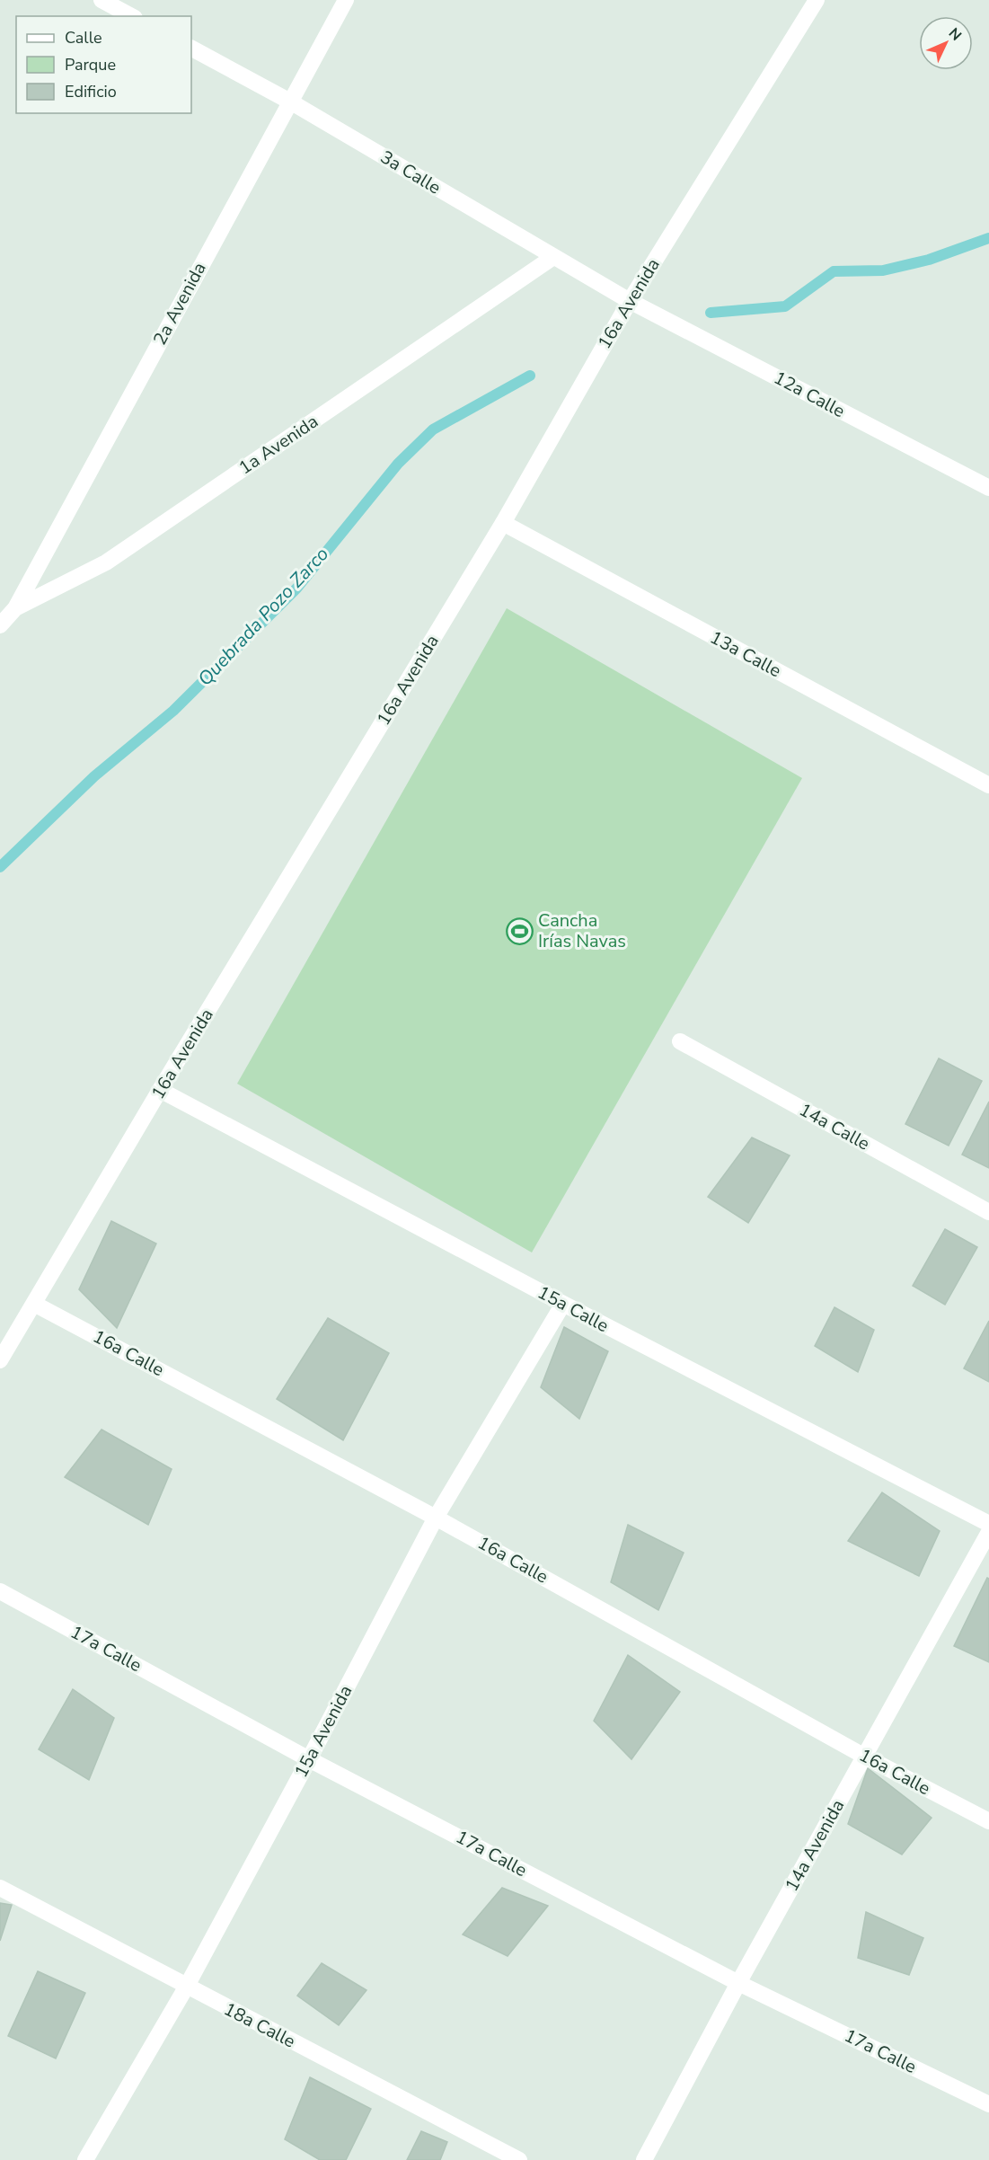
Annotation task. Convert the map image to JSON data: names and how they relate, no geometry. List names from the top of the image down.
{
  "streets": {
    "street": [
      "3a Calle",
      "2a Avenida",
      "16a Avenida",
      "12a Calle",
      "1a Avenida",
      "13a Calle",
      "14a Calle",
      "15a Calle",
      "16a Calle",
      "17a Calle",
      "15a Avenida",
      "14a Avenida",
      "18a Calle"
    ]
  },
  "crossings": [
    ["3a Calle", "2a Avenida"],
    ["3a Calle", "16a Avenida"],
    ["3a Calle", "12a Calle"],
    ["3a Calle", "1a Avenida"],
    ["2a Avenida", "1a Avenida"],
    ["16a Avenida", "12a Calle"],
    ["16a Avenida", "13a Calle"],
    ["16a Avenida", "15a Calle"],
    ["16a Avenida", "16a Calle"],
    ["15a Calle", "15a Avenida"],
    ["16a Calle", "15a Avenida"],
    ["16a Calle", "14a Avenida"],
    ["17a Calle", "15a Avenida"],
    ["17a Calle", "14a Avenida"],
    ["15a Avenida", "18a Calle"]
  ],
  "water": ["Quebrada Pozo Zarco"],
  "places": {
    "sports": ["Cancha Irías Navas"]
  },
  "legend": ["Calle", "Parque", "Edificio"],
  "north": "top right"
}
